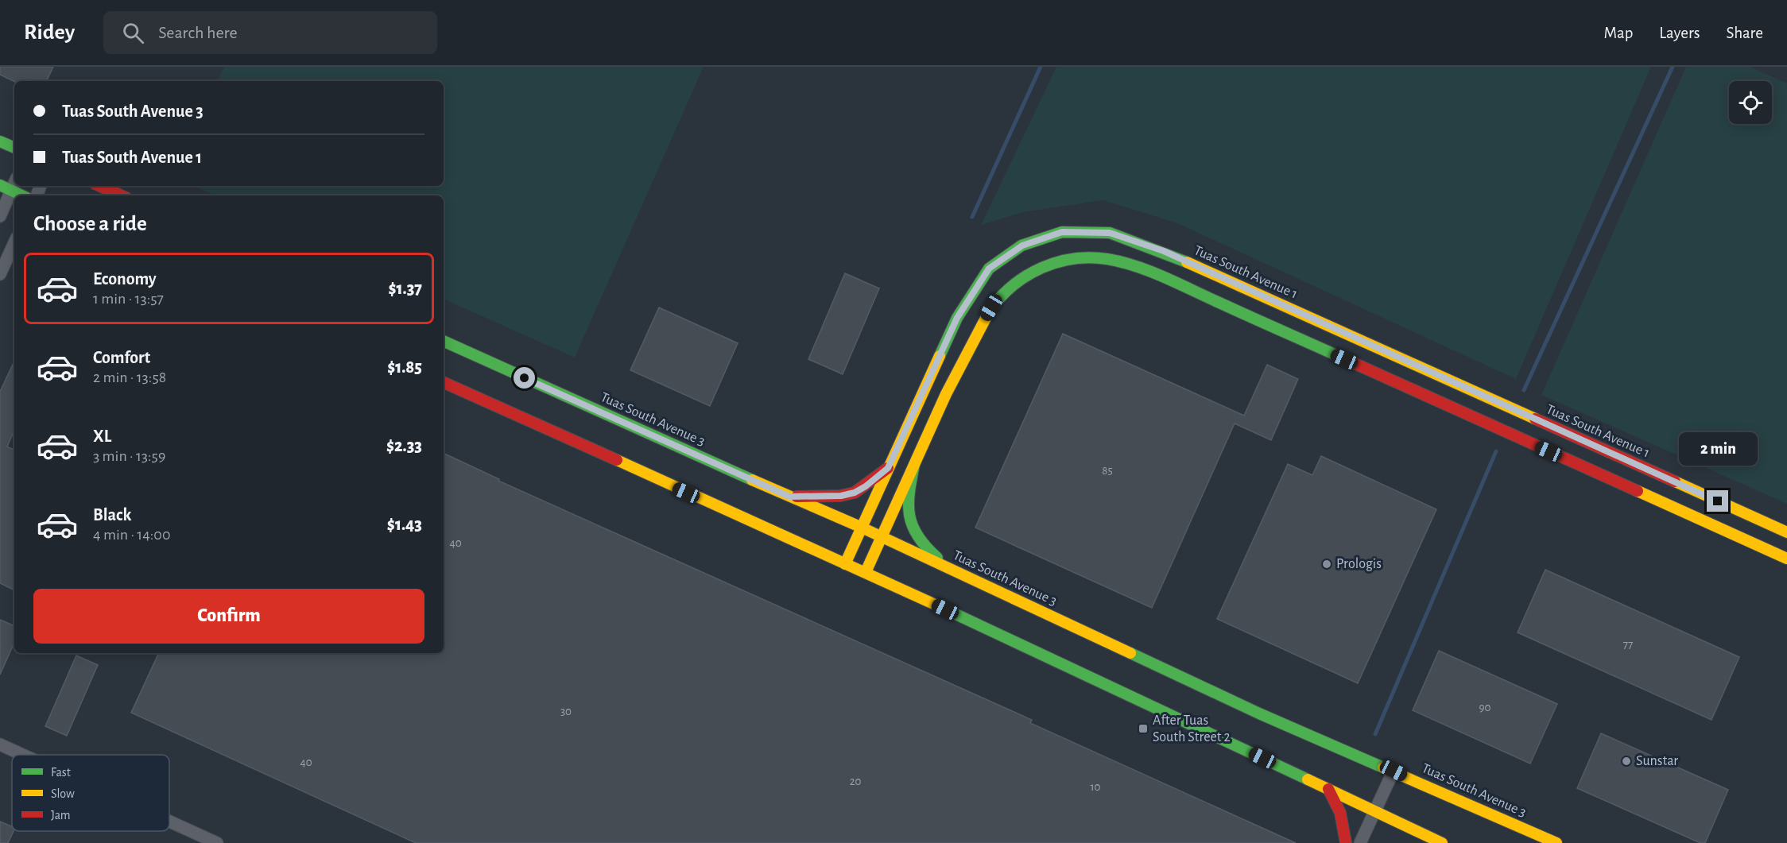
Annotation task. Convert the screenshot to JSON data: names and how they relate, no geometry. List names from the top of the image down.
{
  "streets": {
    "main road": ["Tuas South Avenue 1", "Tuas South Avenue 3"]
  },
  "crossings": [
    ["Tuas South Avenue 1", "Tuas South Avenue 3"]
  ],
  "places": {
    "other": ["Prologis", "Sunstar"],
    "transit": ["After Tuas South Street 2"]
  },
  "house_numbers": [
    "85",
    "40",
    "77",
    "90",
    "30",
    "40",
    "20",
    "10"
  ],
  "legend": ["Fast", "Slow", "Jam"],
  "page": {
    "header": "Ridey",
    "search": "Search here",
    "nav": ["Map", "Layers", "Share"],
    "banner": ["Tuas South Avenue 3", "Tuas South Avenue 1"],
    "heading": "Choose a ride",
    "list": [
      {
        "name": "Economy",
        "note": "1 min · 13:57",
        "value": "$1.37"
      },
      {
        "name": "Comfort",
        "note": "2 min · 13:58",
        "value": "$1.85"
      },
      {
        "name": "XL",
        "note": "3 min · 13:59",
        "value": "$2.33"
      },
      {
        "name": "Black",
        "note": "4 min · 14:00",
        "value": "$1.43"
      }
    ],
    "bubble": "2 min",
    "buttons": "Confirm"
  }
}
